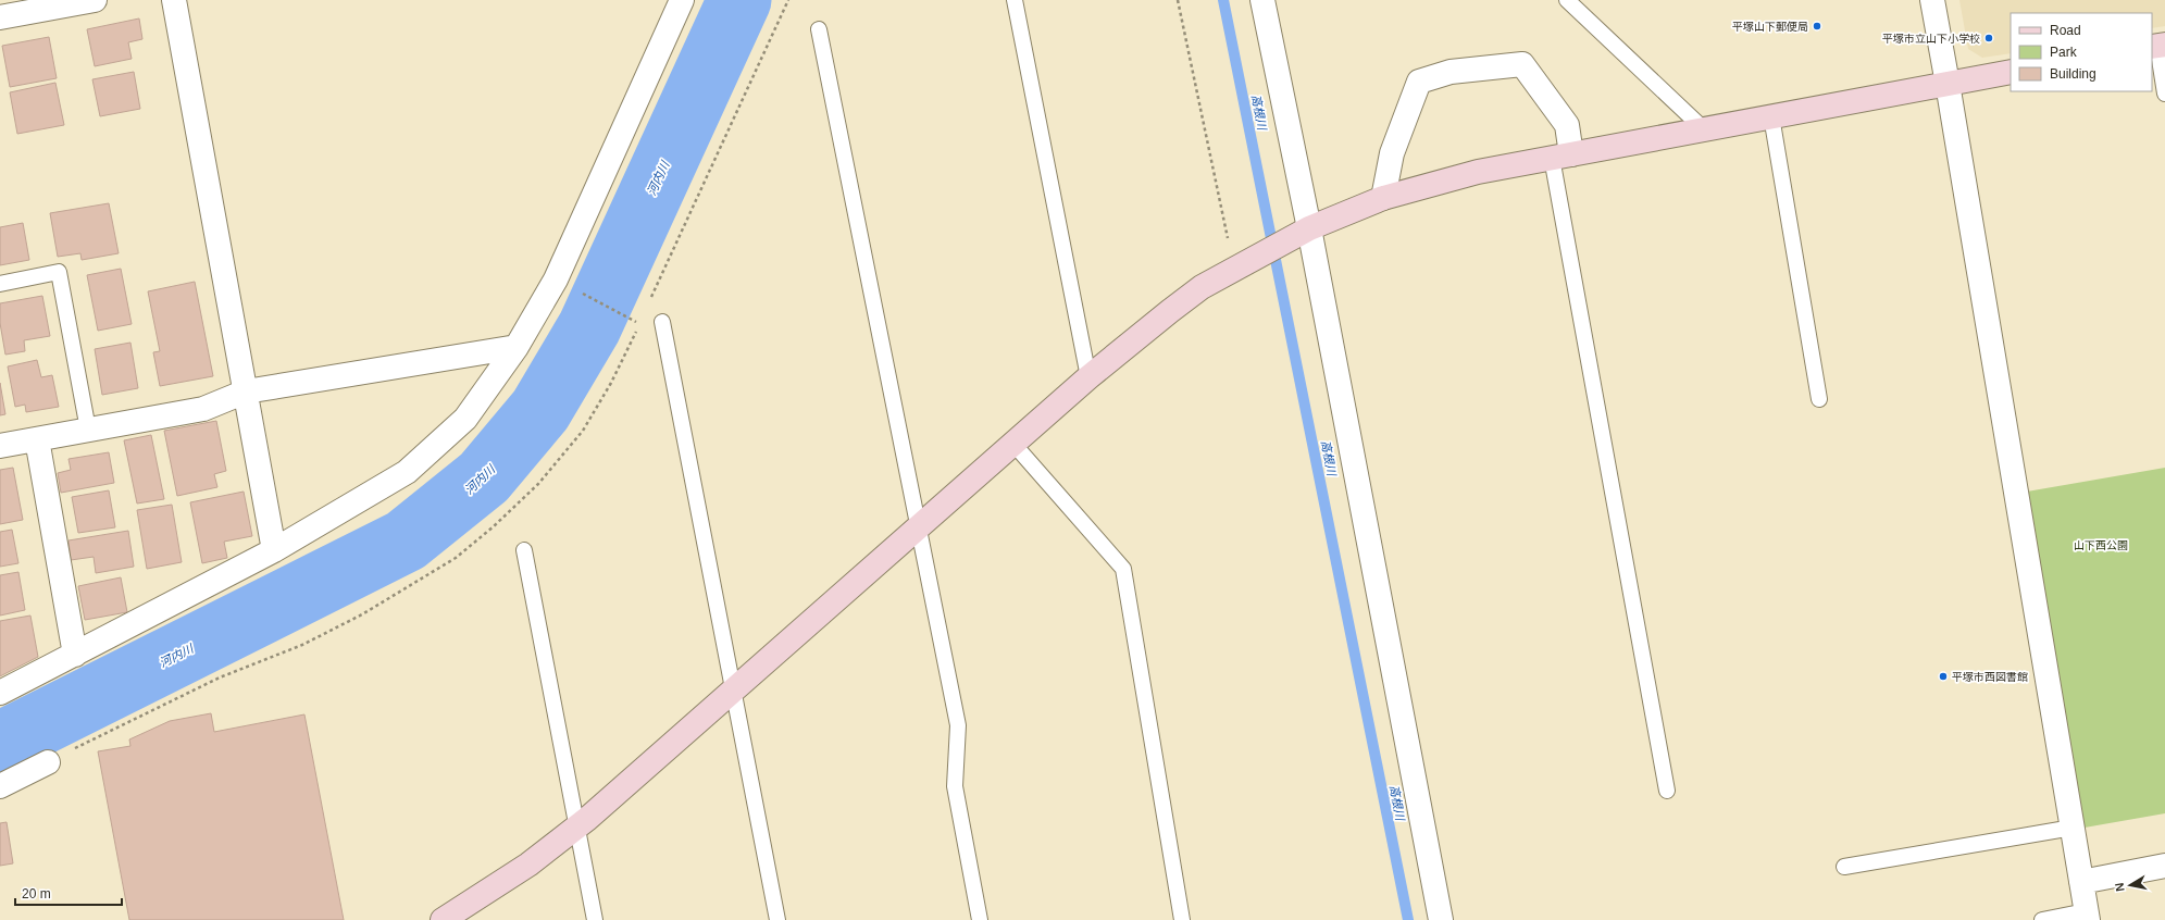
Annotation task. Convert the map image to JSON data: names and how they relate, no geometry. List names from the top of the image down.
{
  "water": ["高根川", "河内川"],
  "parks": ["山下西公園"],
  "places": ["平塚山下郵便局", "平塚市立山下小学校", "平塚市西図書館"],
  "legend": ["Road", "Park", "Building"],
  "scale_bar": "20 m",
  "north": "left"
}
